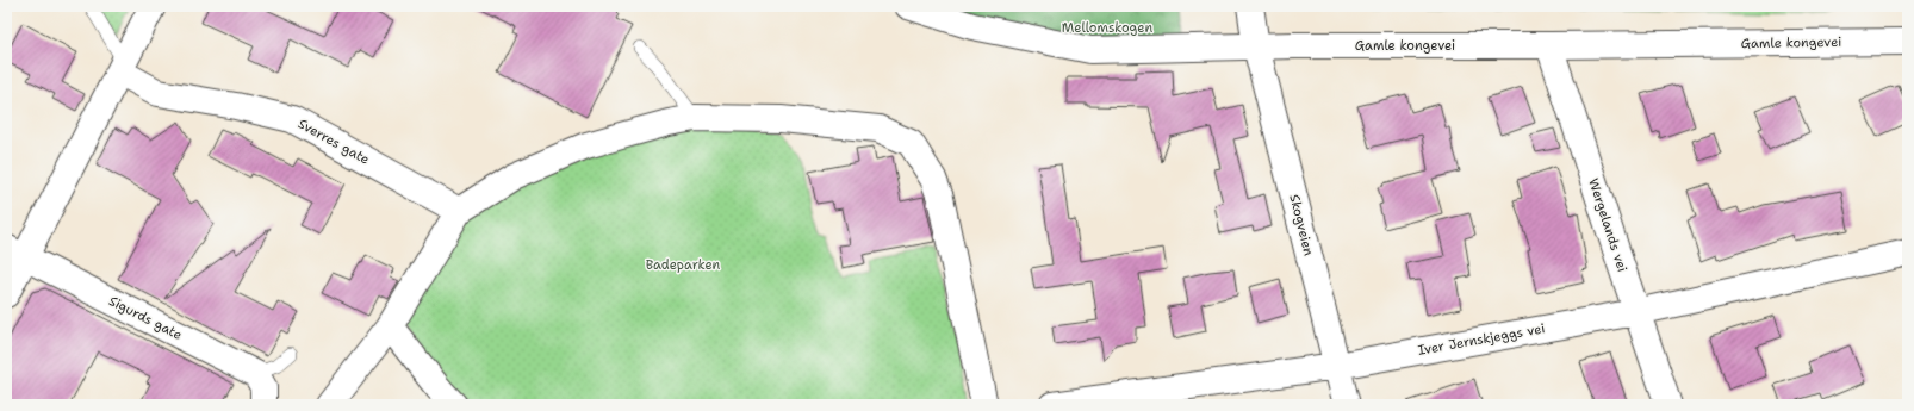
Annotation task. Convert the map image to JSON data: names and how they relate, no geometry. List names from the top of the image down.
{
  "streets": {
    "street": [
      "Gamle kongevei",
      "Sverres gate",
      "Skogveien",
      "Wergelands vei",
      "Sigurds gate",
      "Iver Jernskjeggs vei"
    ]
  },
  "crossings": [
    ["Gamle kongevei", "Skogveien"],
    ["Gamle kongevei", "Wergelands vei"],
    ["Skogveien", "Iver Jernskjeggs vei"],
    ["Wergelands vei", "Iver Jernskjeggs vei"]
  ],
  "parks": ["Mellomskogen", "Badeparken"]
}
